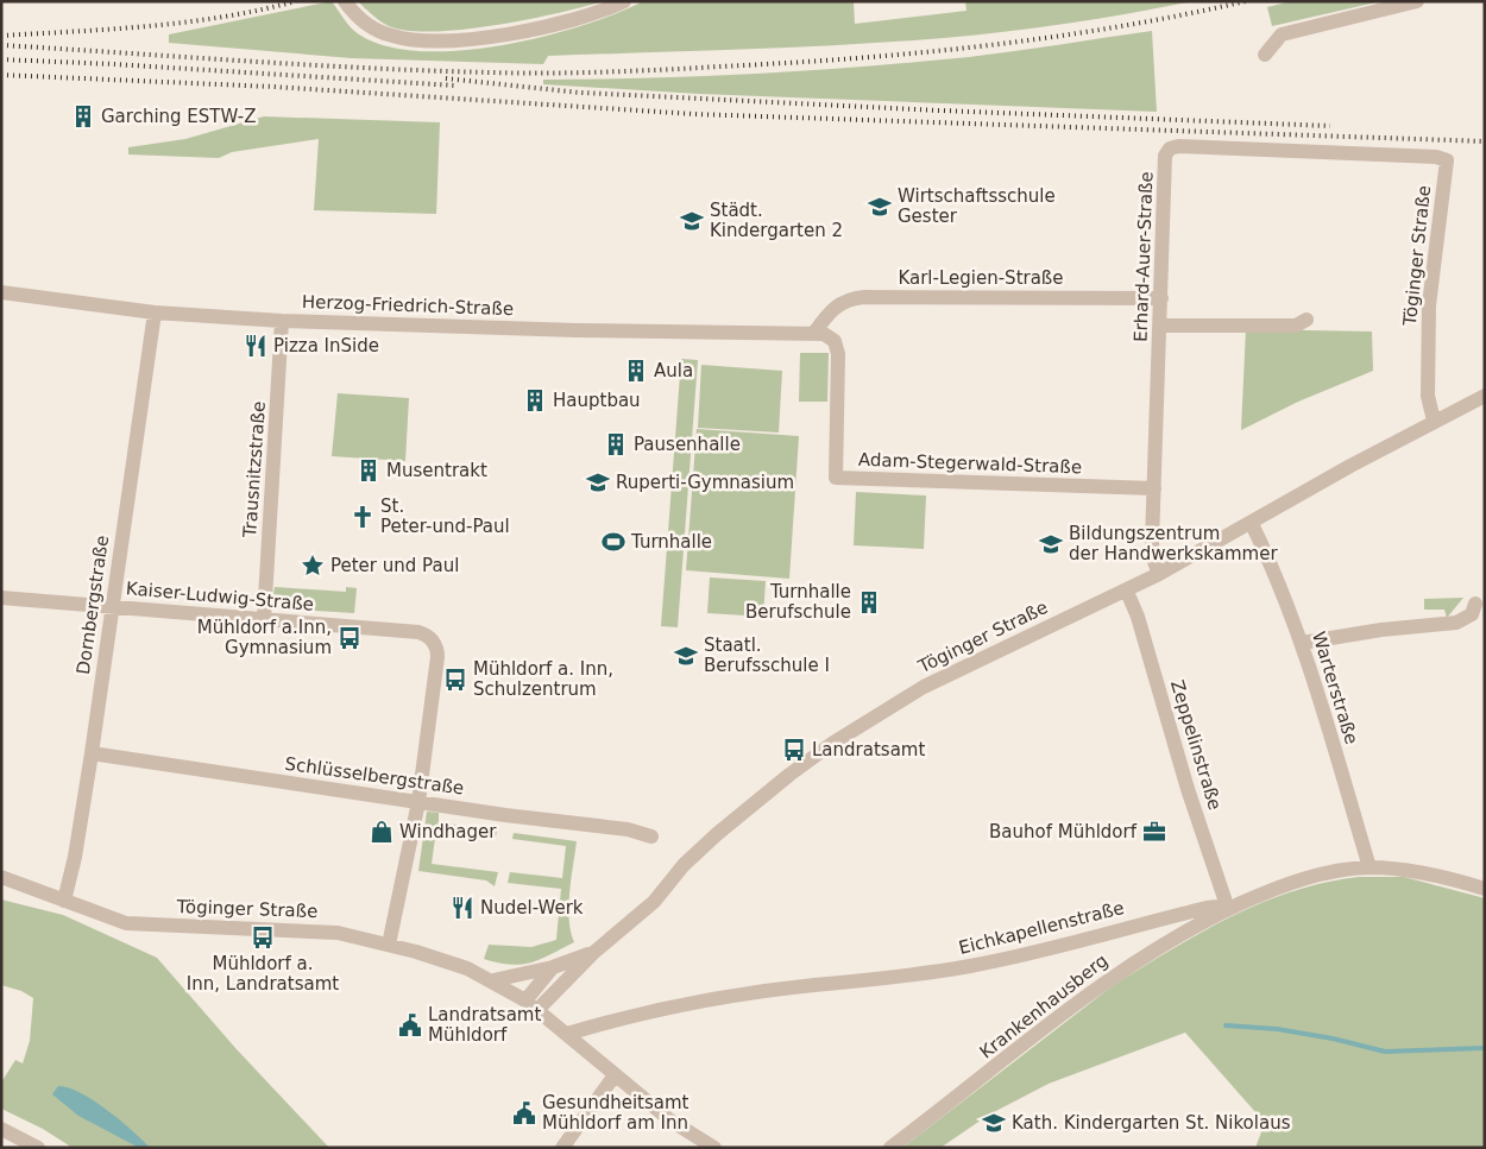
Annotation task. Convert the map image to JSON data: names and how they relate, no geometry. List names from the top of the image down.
{
  "streets": {
    "street": [
      "Töginger Straße",
      "Erhard-Auer-Straße",
      "Karl-Legien-Straße",
      "Herzog-Friedrich-Straße",
      "Adam-Stegerwald-Straße",
      "Trausnitzstraße",
      "Kaiser-Ludwig-Straße",
      "Dornbergstraße",
      "Warterstraße",
      "Zeppelinstraße",
      "Schlüsselbergstraße",
      "Eichkapellenstraße",
      "Krankenhausberg"
    ]
  },
  "crossings": [
    ["Töginger Straße", "Erhard-Auer-Straße"],
    ["Töginger Straße", "Dornbergstraße"],
    ["Töginger Straße", "Warterstraße"],
    ["Töginger Straße", "Zeppelinstraße"],
    ["Erhard-Auer-Straße", "Karl-Legien-Straße"],
    ["Erhard-Auer-Straße", "Adam-Stegerwald-Straße"],
    ["Karl-Legien-Straße", "Herzog-Friedrich-Straße"],
    ["Karl-Legien-Straße", "Adam-Stegerwald-Straße"],
    ["Herzog-Friedrich-Straße", "Adam-Stegerwald-Straße"],
    ["Herzog-Friedrich-Straße", "Trausnitzstraße"],
    ["Herzog-Friedrich-Straße", "Dornbergstraße"],
    ["Trausnitzstraße", "Kaiser-Ludwig-Straße"],
    ["Kaiser-Ludwig-Straße", "Dornbergstraße"],
    ["Kaiser-Ludwig-Straße", "Schlüsselbergstraße"],
    ["Dornbergstraße", "Schlüsselbergstraße"],
    ["Warterstraße", "Eichkapellenstraße"],
    ["Zeppelinstraße", "Eichkapellenstraße"],
    ["Zeppelinstraße", "Krankenhausberg"],
    ["Eichkapellenstraße", "Krankenhausberg"]
  ],
  "places": {
    "building": [
      "Garching ESTW-Z",
      "Aula",
      "Hauptbau",
      "Pausenhalle",
      "Musentrakt",
      "Turnhalle Berufschule"
    ],
    "school or university": [
      "Wirtschaftsschule Gester",
      "Städt. Kindergarten 2",
      "Ruperti-Gymnasium",
      "Bildungszentrum der Handwerkskammer",
      "Staatl. Berufsschule I",
      "Kath. Kindergarten St. Nikolaus"
    ],
    "restaurant": ["Pizza InSide", "Nudel-Werk"],
    "church": ["St. Peter-und-Paul"],
    "sports": ["Turnhalle"],
    "place": ["Peter und Paul"],
    "bus stop": [
      "Mühldorf a.Inn, Gymnasium",
      "Mühldorf a. Inn, Schulzentrum",
      "Landratsamt",
      "Mühldorf a. Inn, Landratsamt"
    ],
    "shop": ["Windhager"],
    "office": ["Bauhof Mühldorf"],
    "public building": ["Landratsamt Mühldorf", "Gesundheitsamt Mühldorf am Inn"]
  }
}
